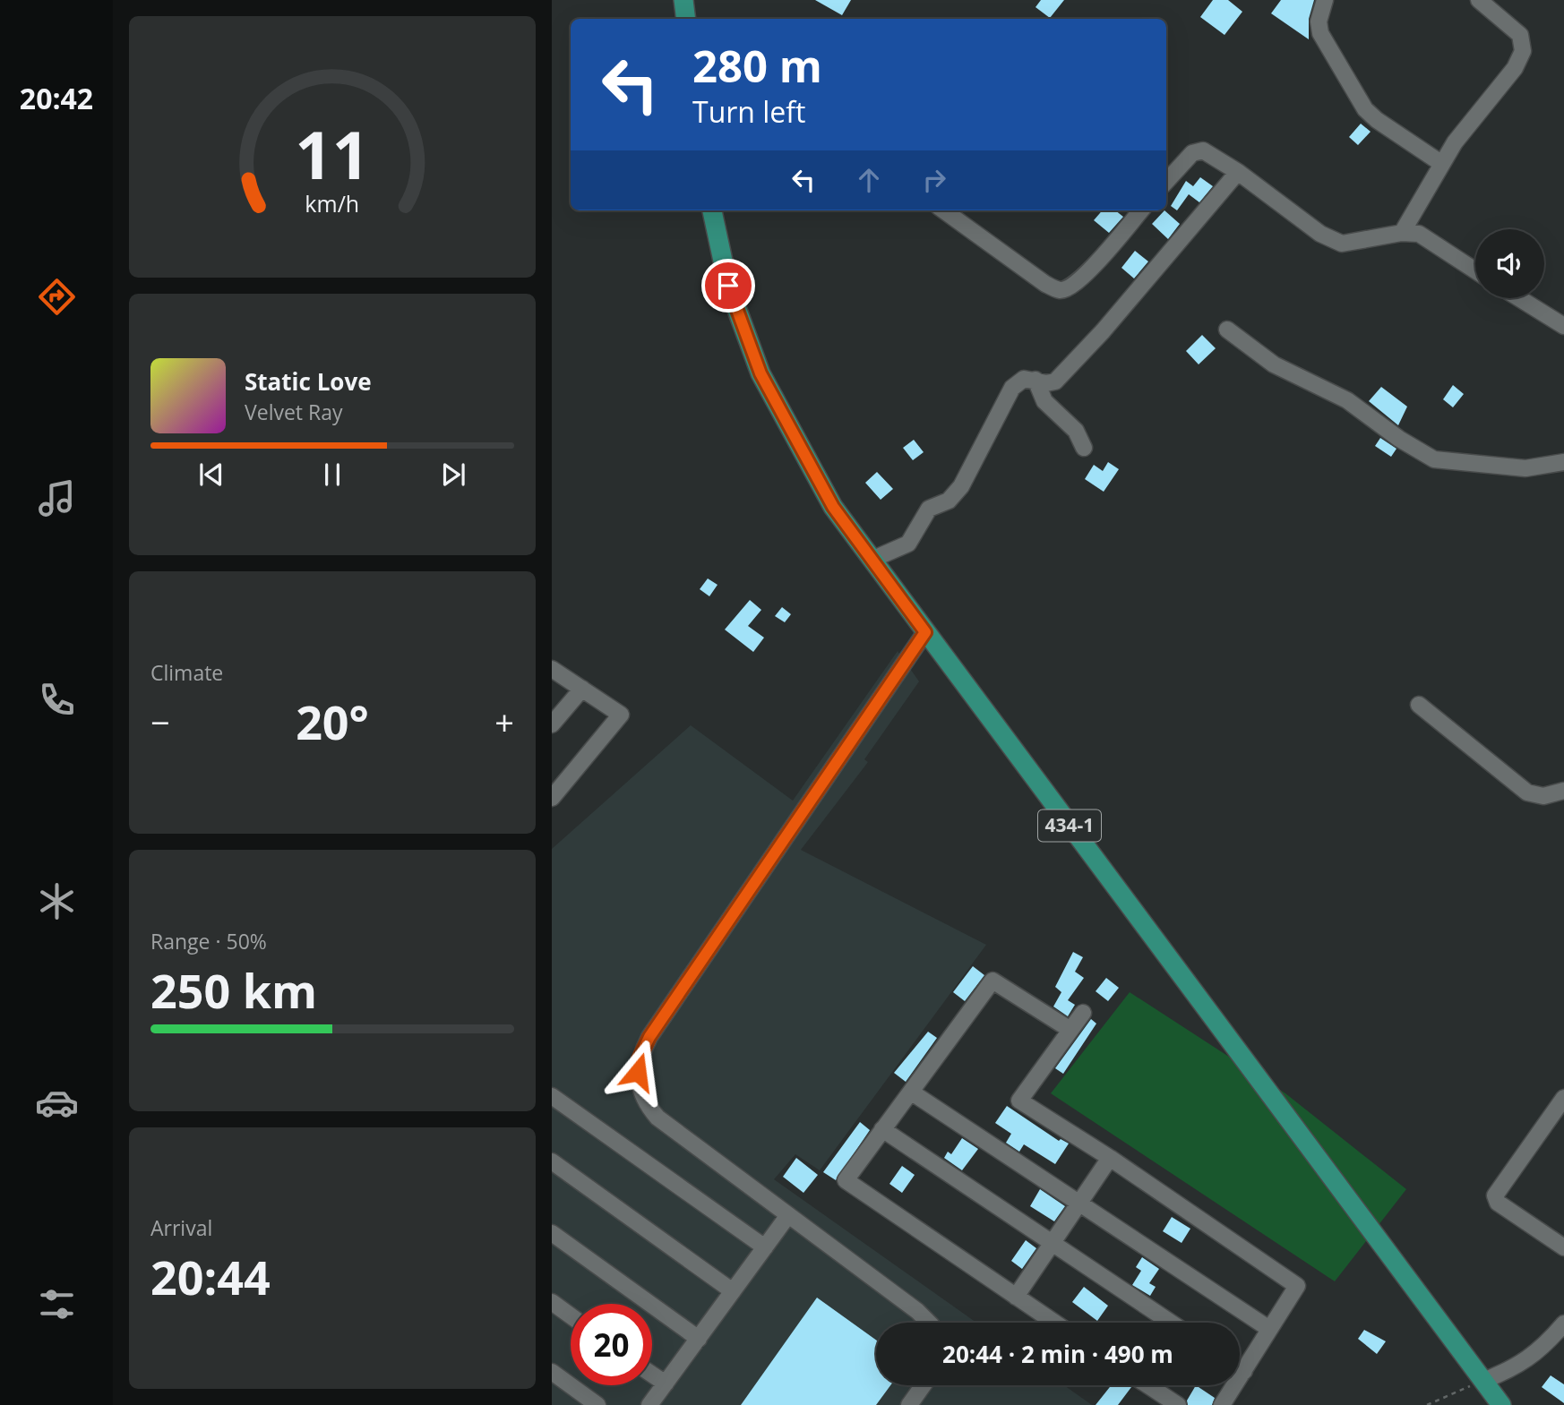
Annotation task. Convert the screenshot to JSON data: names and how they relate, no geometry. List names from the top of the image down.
{
  "streets": {
    "main road": ["434-1"]
  },
  "page": {
    "tabs": "20:42",
    "turn": ["280 m", "Turn left"],
    "song": ["Static Love", "Velvet Ray"],
    "tile": [
      "Climate",
      ["Range · 50%", "250 km"],
      ["Arrival", "20:44"]
    ],
    "heat": ["−", "20°", "+"],
    "limit": "20",
    "trip": "20:44 · 2 min · 490 m",
    "gauge": ["11", "km/h"]
  }
}
